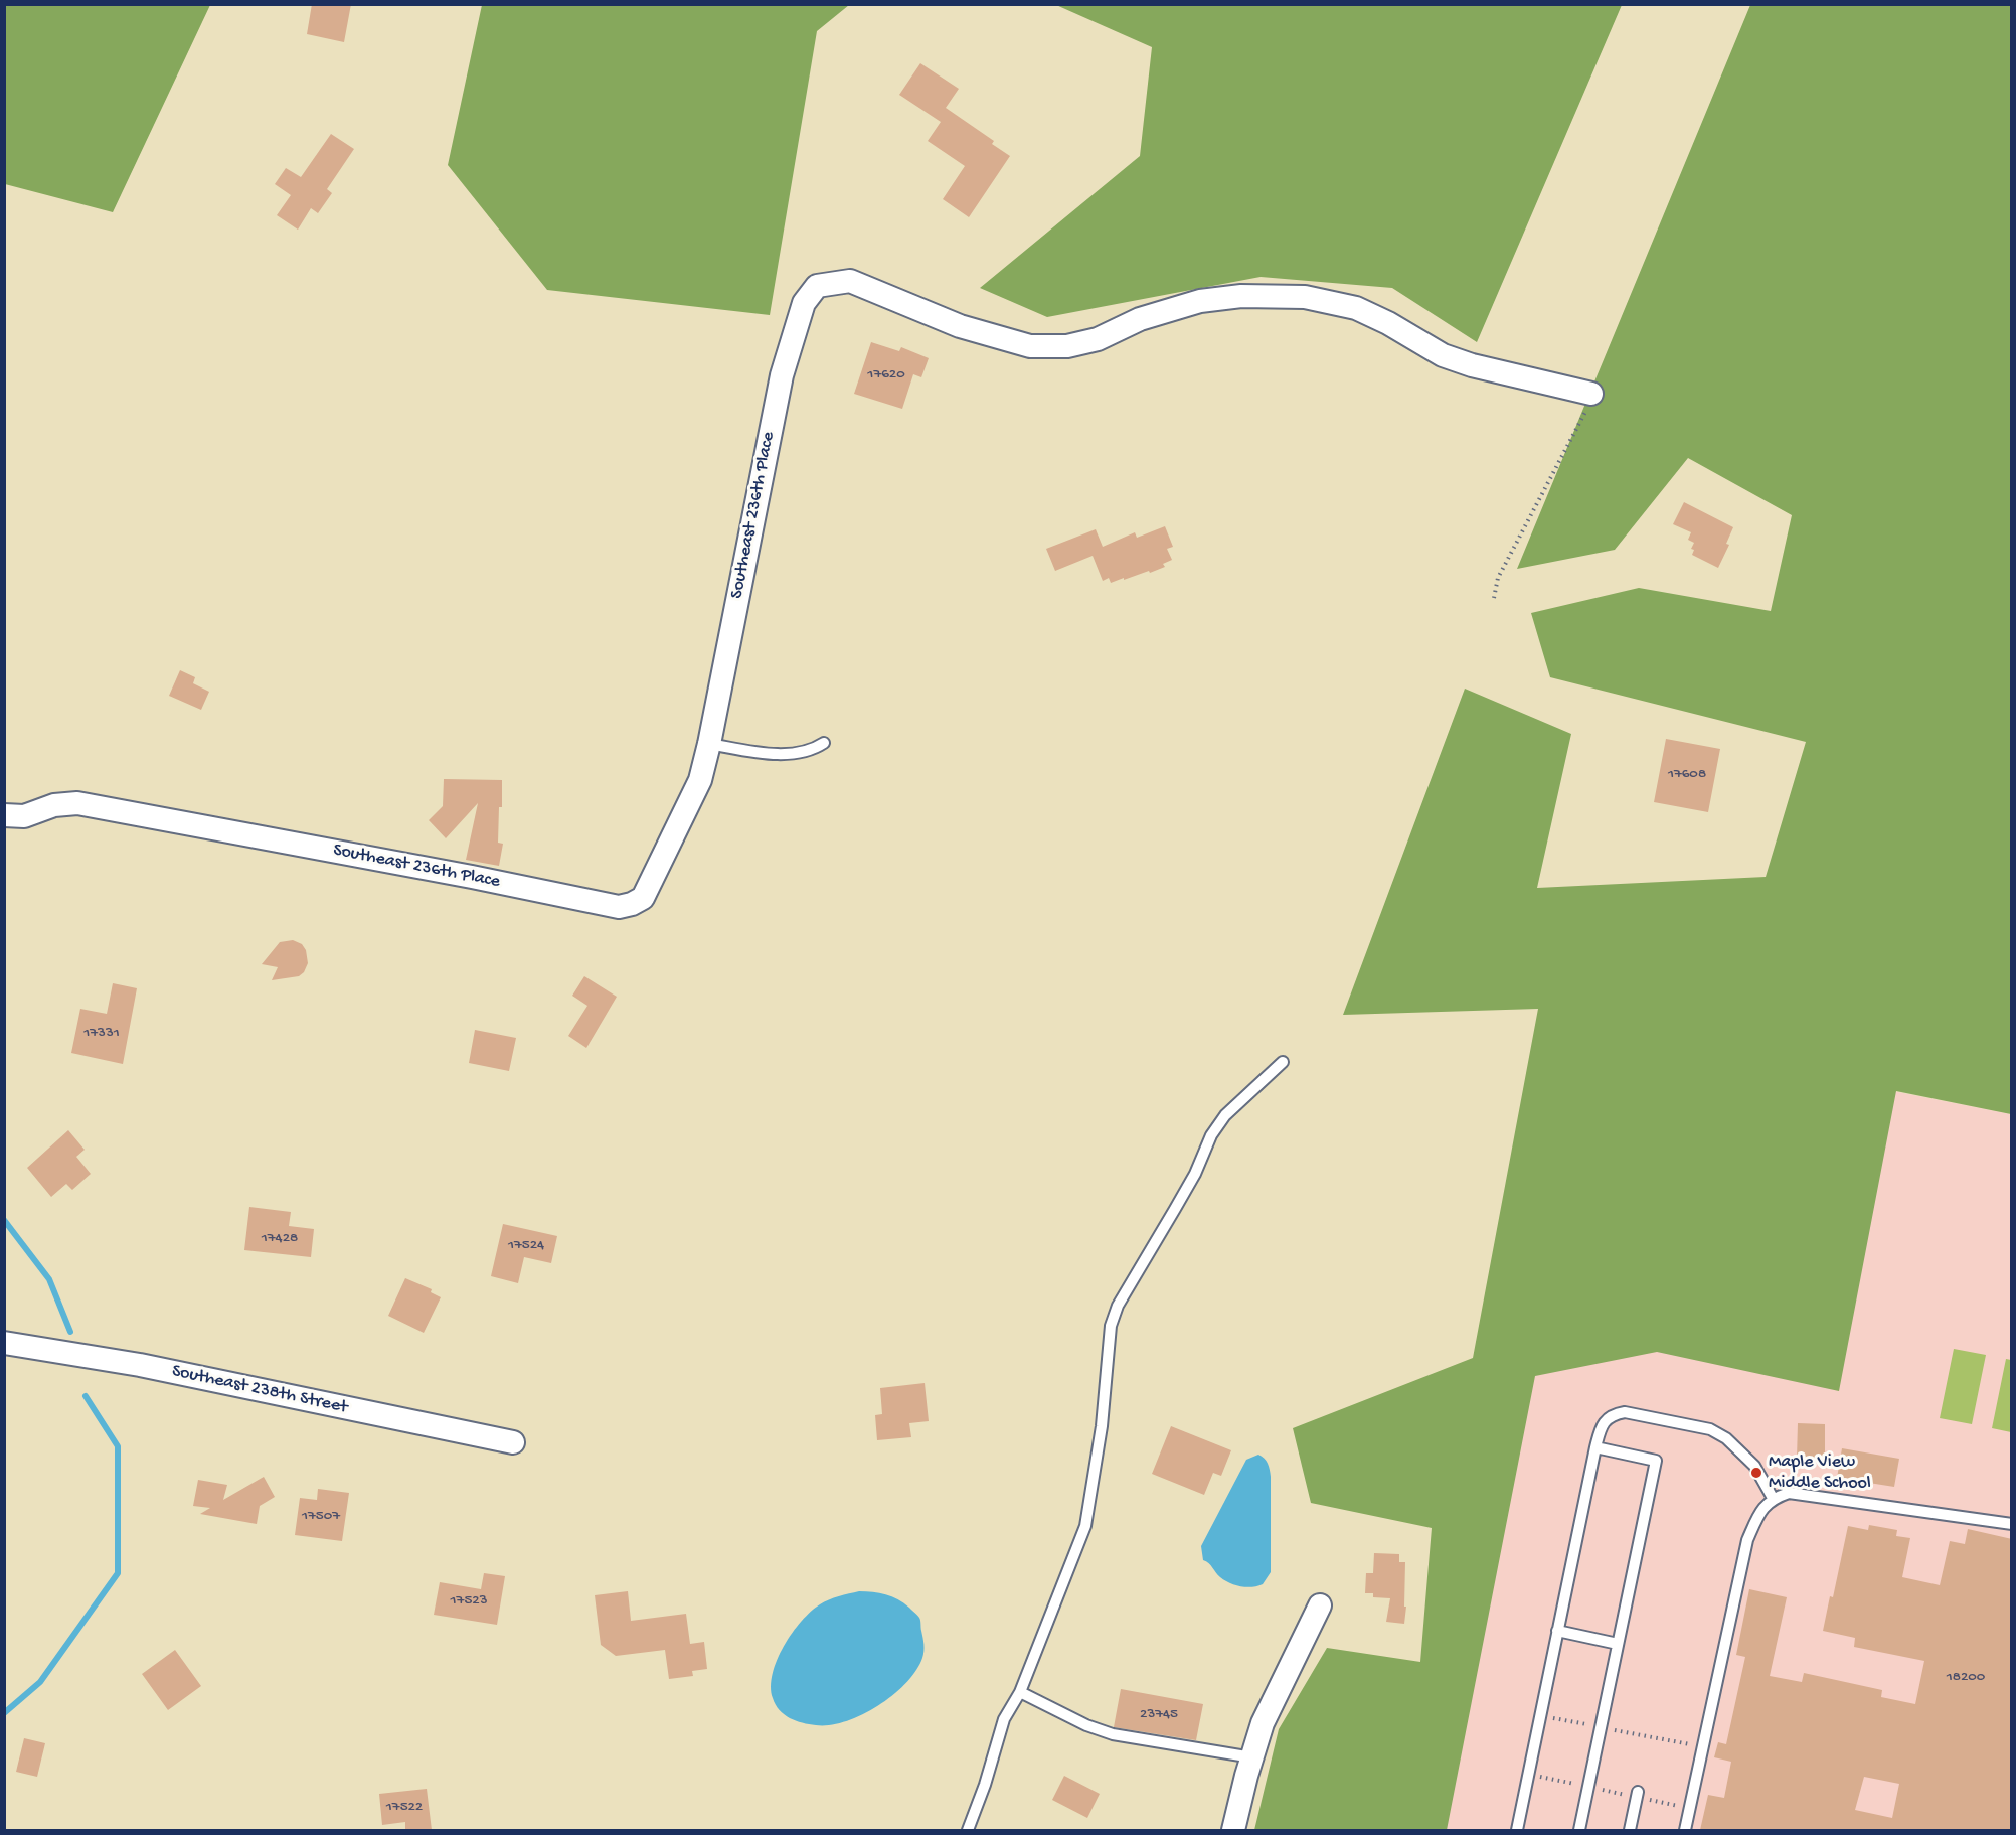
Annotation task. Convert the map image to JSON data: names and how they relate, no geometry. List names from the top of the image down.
{
  "streets": {
    "street": ["Southeast 236th Place", "Southeast 238th Street"]
  },
  "places": ["Maple View Middle School"],
  "house_numbers": [
    "17620",
    "17608",
    "17331",
    "17428",
    "17524",
    "17507",
    "17523",
    "18200",
    "23745",
    "17522"
  ]
}
